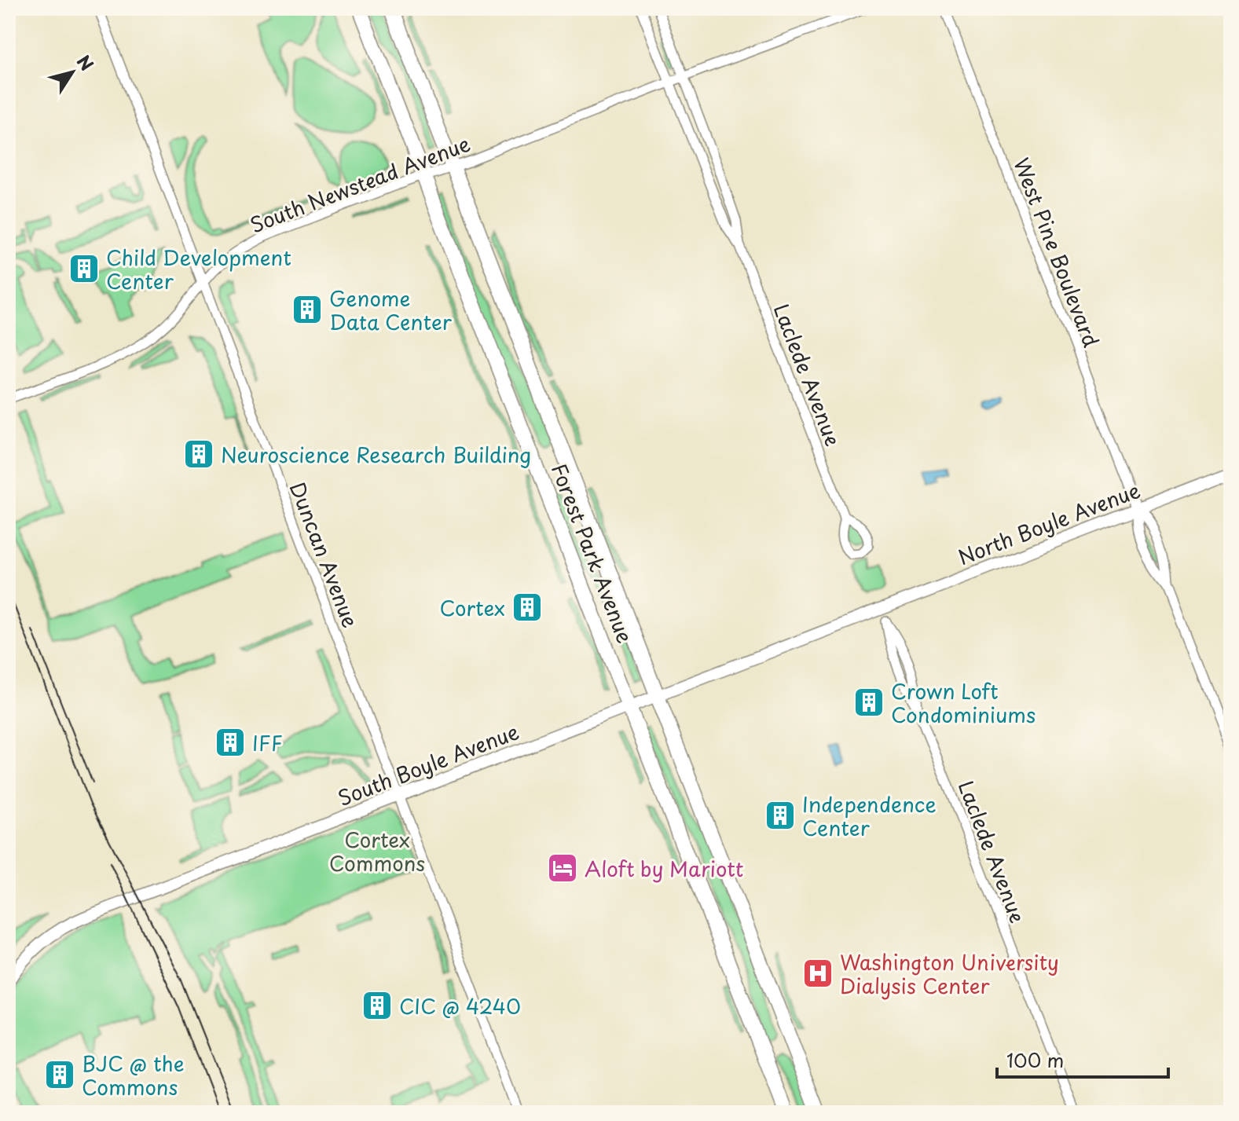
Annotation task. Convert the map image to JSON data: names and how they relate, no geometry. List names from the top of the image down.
{
  "streets": {
    "main road": ["Forest Park Avenue"],
    "street": [
      "South Newstead Avenue",
      "West Pine Boulevard",
      "Laclede Avenue",
      "North Boyle Avenue",
      "Duncan Avenue",
      "South Boyle Avenue"
    ]
  },
  "crossings": [
    ["South Newstead Avenue", "Laclede Avenue"],
    ["South Newstead Avenue", "Forest Park Avenue"],
    ["South Newstead Avenue", "Duncan Avenue"],
    ["West Pine Boulevard", "North Boyle Avenue"],
    ["Laclede Avenue", "North Boyle Avenue"],
    ["Laclede Avenue", "South Boyle Avenue"],
    ["North Boyle Avenue", "South Boyle Avenue"],
    ["Forest Park Avenue", "South Boyle Avenue"],
    ["Duncan Avenue", "South Boyle Avenue"]
  ],
  "parks": ["Cortex Commons"],
  "places": {
    "building": [
      "Child Development Center",
      "Genome Data Center",
      "Neuroscience Research Building",
      "Cortex",
      "Crown Loft Condominiums",
      "IFF",
      "Independence Center",
      "CIC @ 4240",
      "BJC @ the Commons"
    ],
    "hotel": ["Aloft by Mariott"],
    "hospital": ["Washington University Dialysis Center"]
  },
  "scale_bar": "100 m",
  "north": "top right"
}
